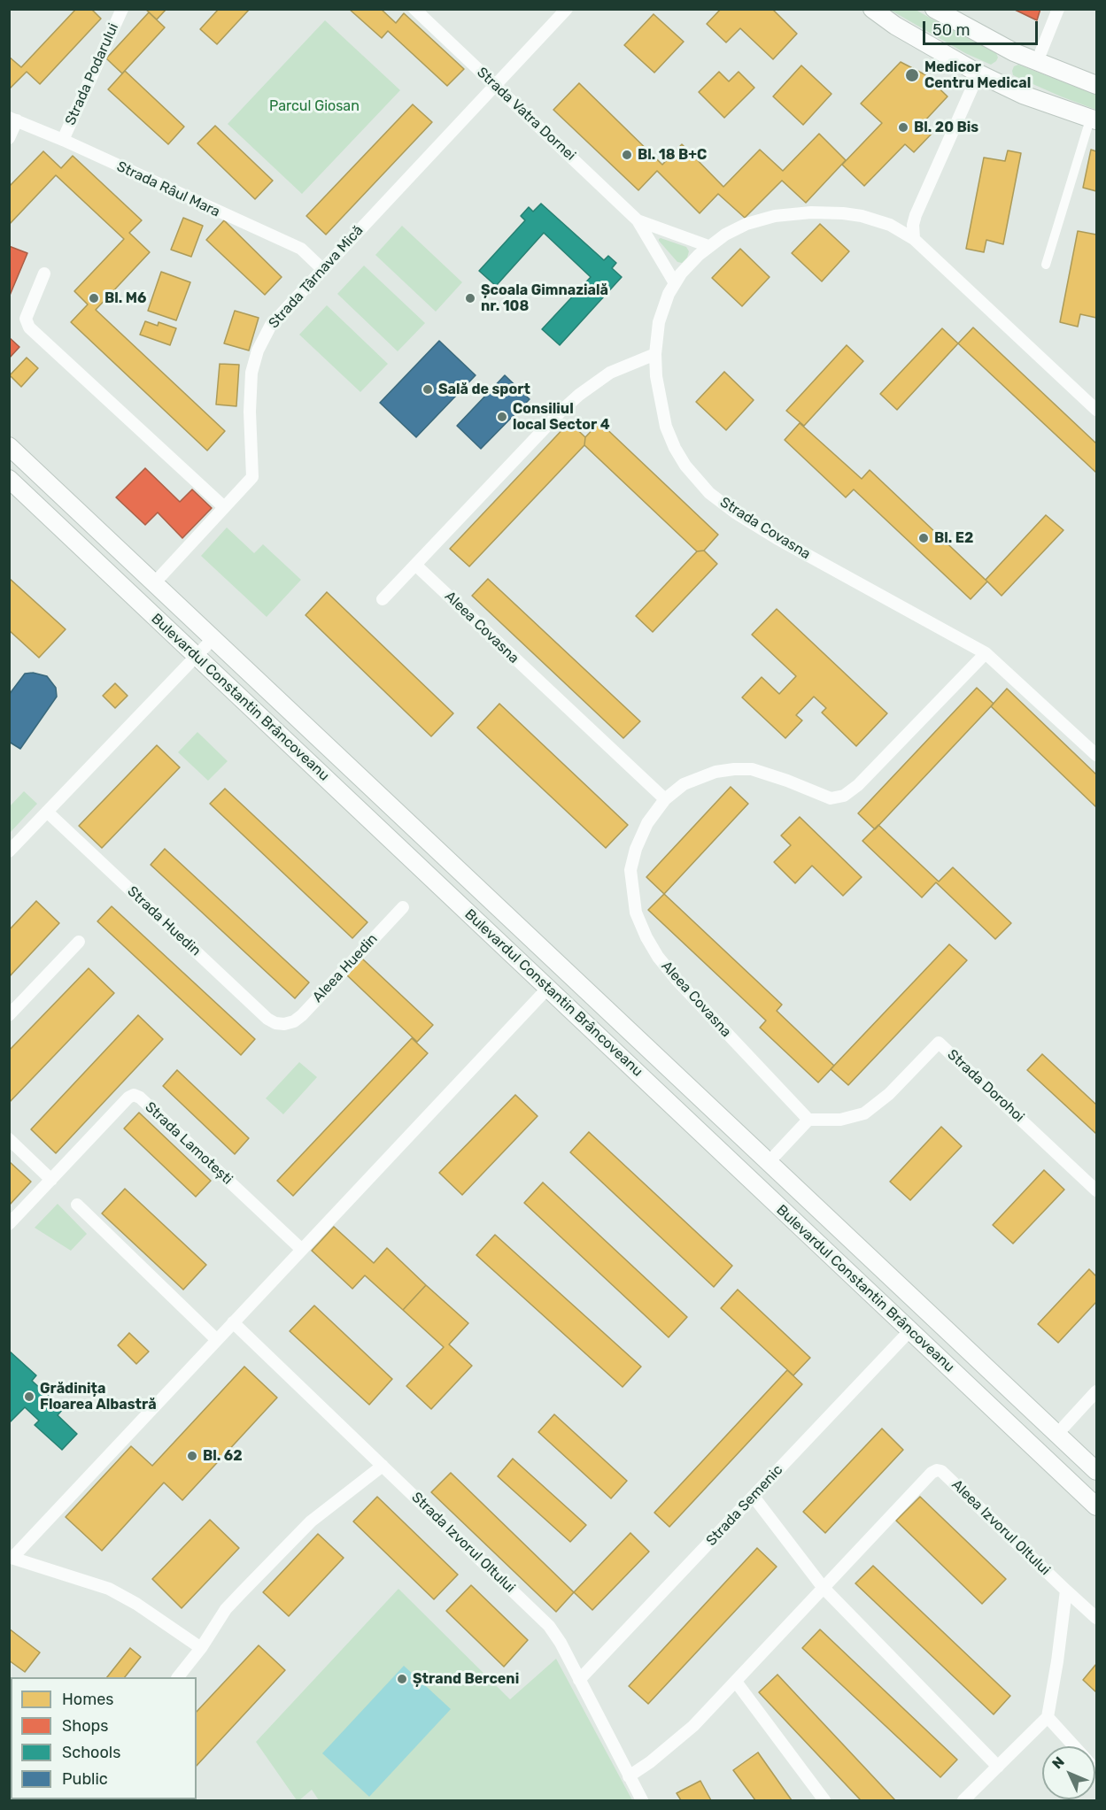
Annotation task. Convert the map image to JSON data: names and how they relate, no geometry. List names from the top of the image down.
{
  "streets": {
    "main road": ["Bulevardul Constantin Brâncoveanu"],
    "street": [
      "Strada Podarului",
      "Strada Vatra Dornei",
      "Strada Râul Mara",
      "Strada Târnava Mică",
      "Strada Covasna",
      "Aleea Covasna",
      "Strada Huedin",
      "Aleea Huedin",
      "Strada Dorohoi",
      "Strada Lamotești",
      "Strada Semenic",
      "Aleea Izvorul Oltului",
      "Strada Izvorul Oltului"
    ]
  },
  "crossings": [
    ["Strada Podarului", "Strada Râul Mara"],
    ["Strada Vatra Dornei", "Strada Târnava Mică"],
    ["Strada Vatra Dornei", "Strada Covasna"],
    ["Strada Râul Mara", "Strada Târnava Mică"],
    ["Strada Târnava Mică", "Bulevardul Constantin Brâncoveanu"],
    ["Strada Covasna", "Aleea Covasna"],
    ["Aleea Covasna", "Strada Dorohoi"],
    ["Bulevardul Constantin Brâncoveanu", "Strada Semenic"],
    ["Strada Huedin", "Aleea Huedin"],
    ["Strada Semenic", "Strada Izvorul Oltului"],
    ["Aleea Izvorul Oltului", "Strada Izvorul Oltului"]
  ],
  "parks": ["Parcul Giosan"],
  "places": [
    "Medicor Centru Medical",
    "Bl. 20 Bis",
    "Bl. 18 B+C",
    "Bl. M6",
    "Școala Gimnazială nr. 108",
    "Sală de sport",
    "Consiliul local Sector 4",
    "Bl. E2",
    "Grădinița Floarea Albastră",
    "Bl. 62",
    "Ștrand Berceni"
  ],
  "legend": [
    "Homes",
    "Shops",
    "Schools",
    "Public"
  ],
  "scale_bar": "50 m",
  "north": "top left"
}
